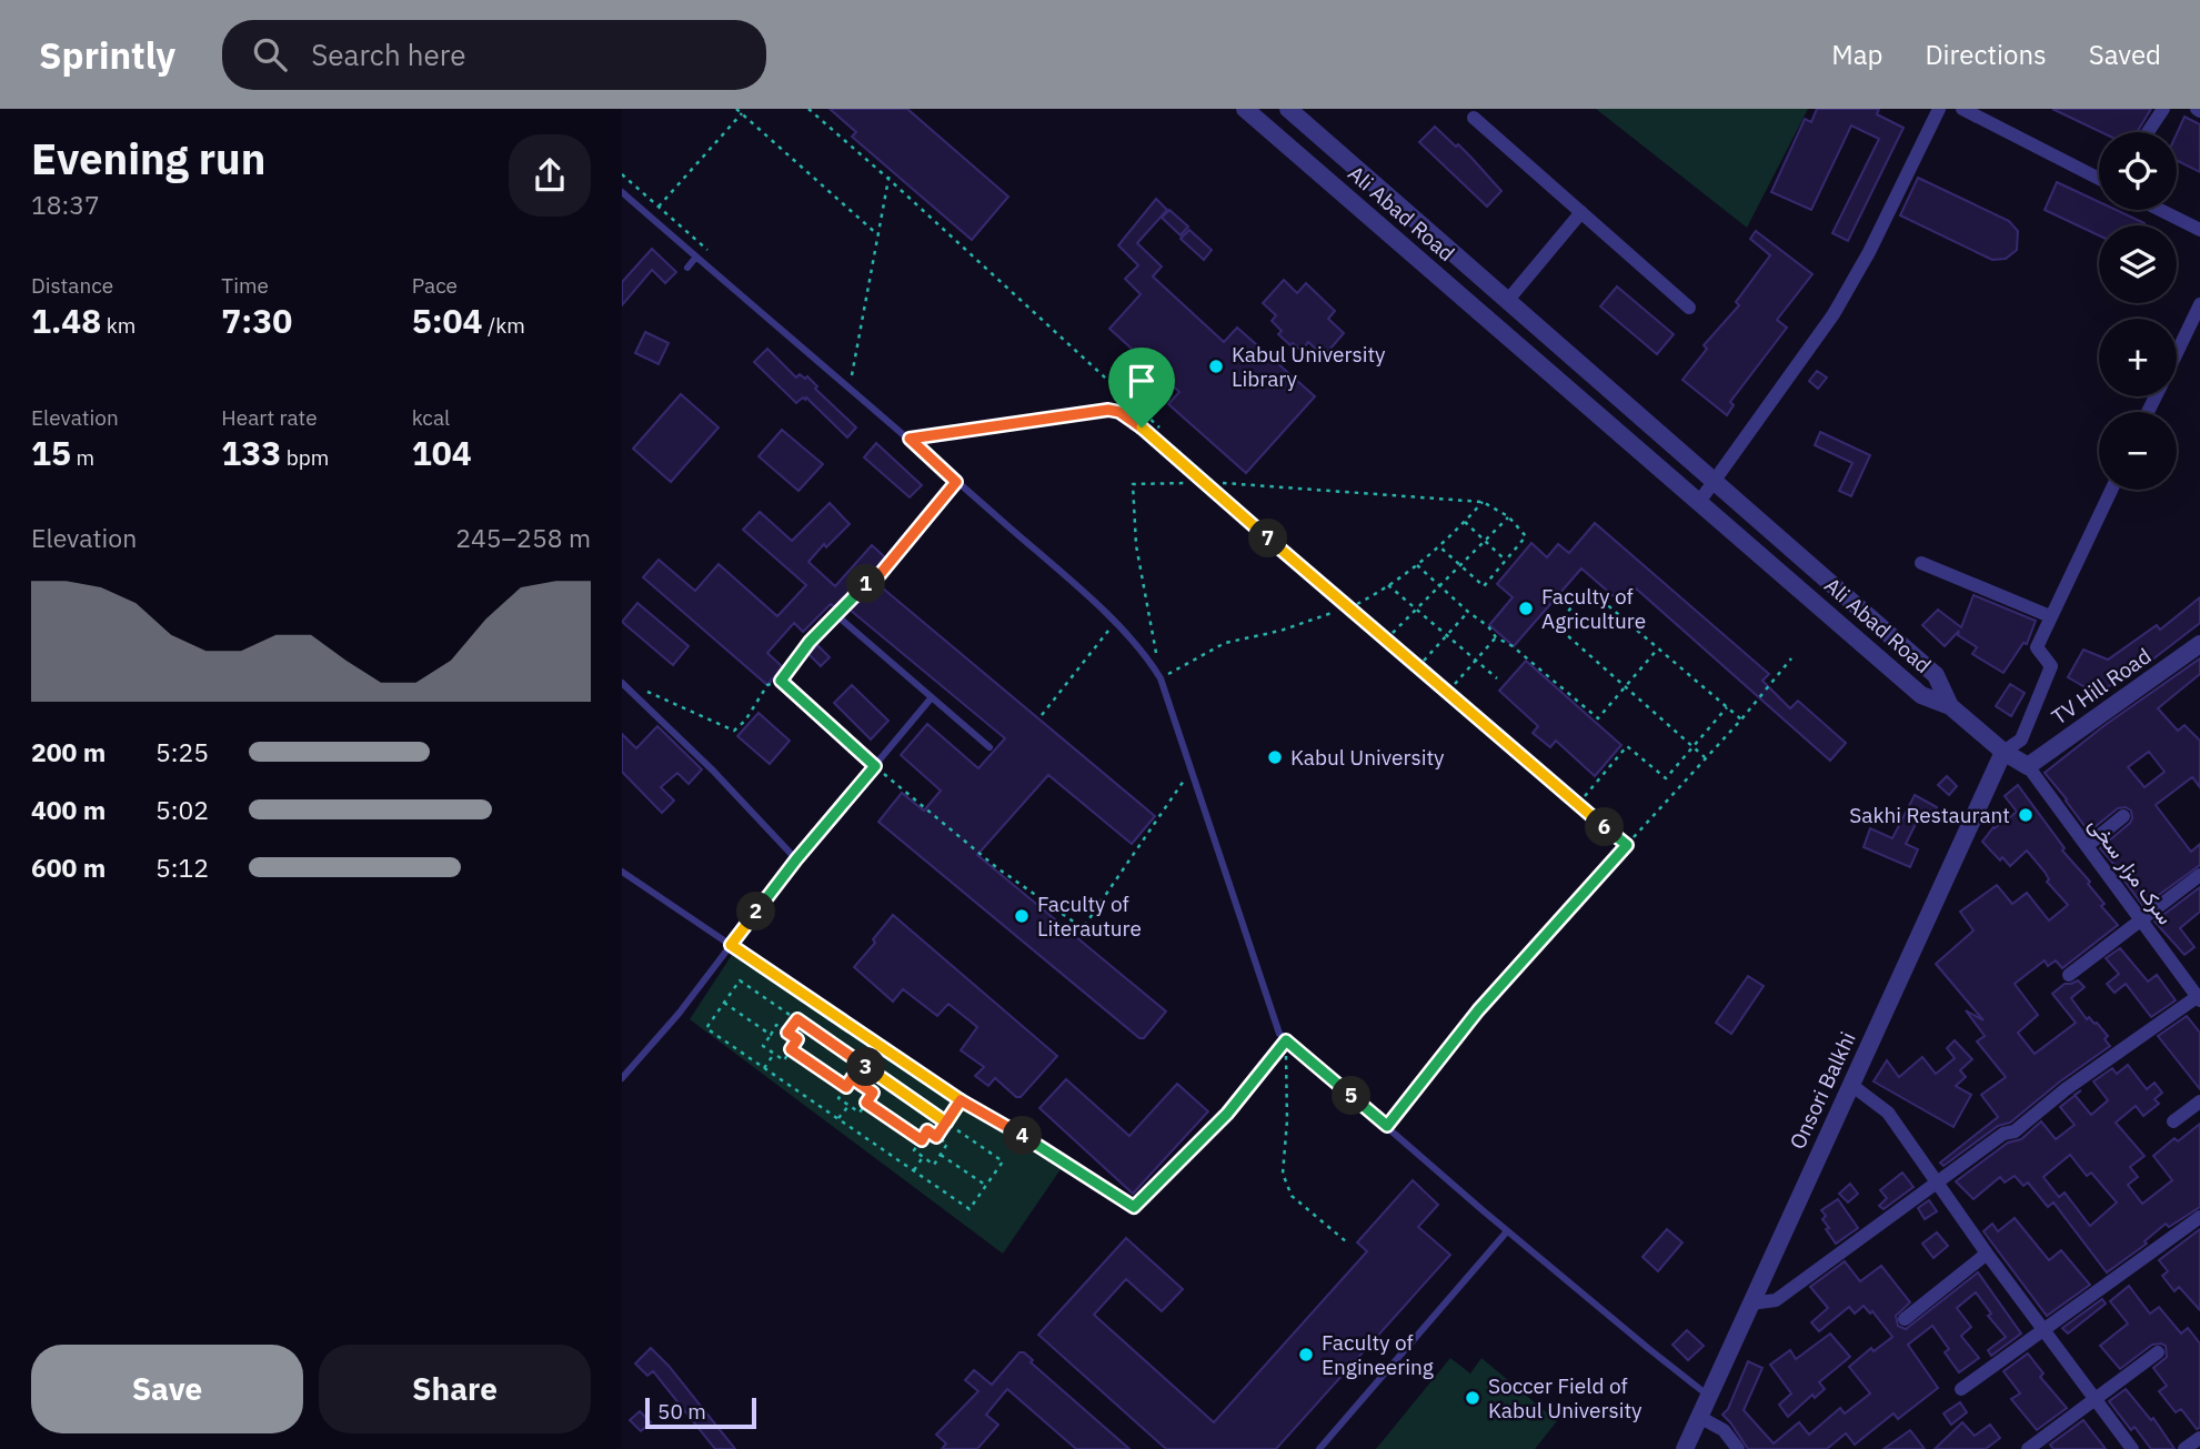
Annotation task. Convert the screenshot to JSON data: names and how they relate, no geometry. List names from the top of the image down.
{
  "streets": {
    "street": [
      "Ali Abad Road",
      "TV Hill Road",
      "سرک مزار سخی",
      "Onsori Balkhi"
    ]
  },
  "crossings": [
    ["TV Hill Road", "سرک مزار سخی"]
  ],
  "places": [
    "Kabul University Library",
    "Faculty of Agriculture",
    "Kabul University",
    "Sakhi Restaurant",
    "Faculty of Literauture",
    "Faculty of Engineering",
    "Soccer Field of Kabul University"
  ],
  "scale_bar": "50 m",
  "page": {
    "header": "Sprintly",
    "search": "Search here",
    "nav": ["Map", "Directions", "Saved"],
    "heading": ["Evening run", "18:37"],
    "map_buttons": ["+", "−"],
    "stats": [
      ["Distance", "1.48 km"],
      ["Time", "7:30"],
      ["Pace", "5:04 /km"],
      ["Elevation", "15 m"],
      ["Heart rate", "133 bpm"],
      ["kcal", "104"]
    ],
    "chart": ["Elevation", "245–258 m"],
    "pins": [
      "7",
      "1",
      "6",
      "2",
      "3",
      "5",
      "4"
    ],
    "list": [
      {
        "name": "200 m",
        "note": "5:25"
      },
      {
        "name": "400 m",
        "note": "5:02"
      },
      {
        "name": "600 m",
        "note": "5:12"
      }
    ],
    "buttons": ["Save", "Share"],
    "scale": "50 m"
  }
}
